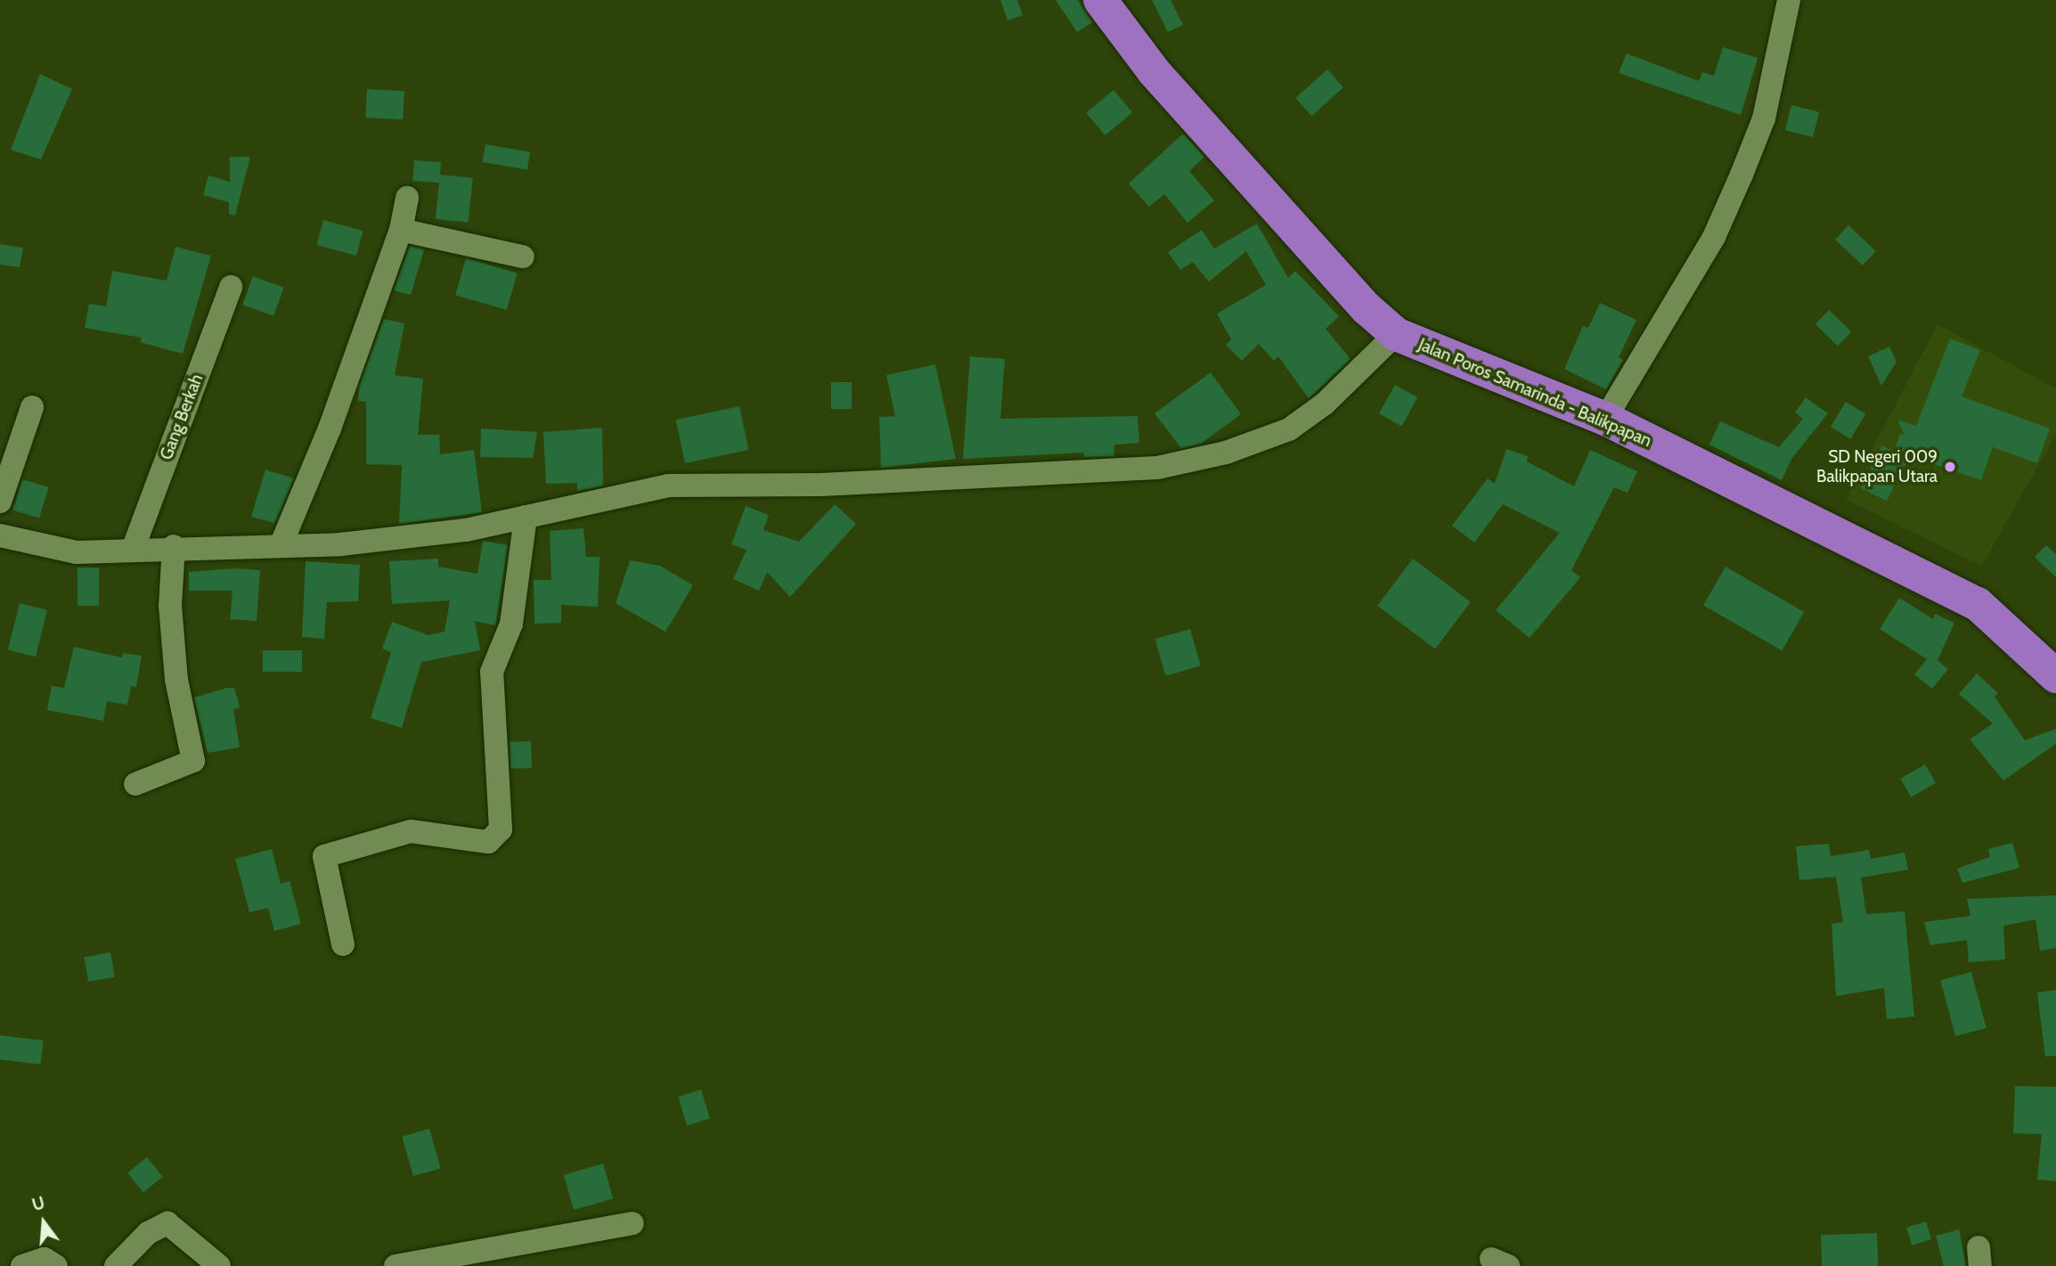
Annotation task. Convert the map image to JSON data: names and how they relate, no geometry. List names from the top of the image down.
{
  "streets": {
    "highway": ["Jalan Poros Samarinda - Balikpapan"],
    "street": ["Gang Berkah"]
  },
  "places": ["SD Negeri 009 Balikpapan Utara"],
  "north": "top"
}
